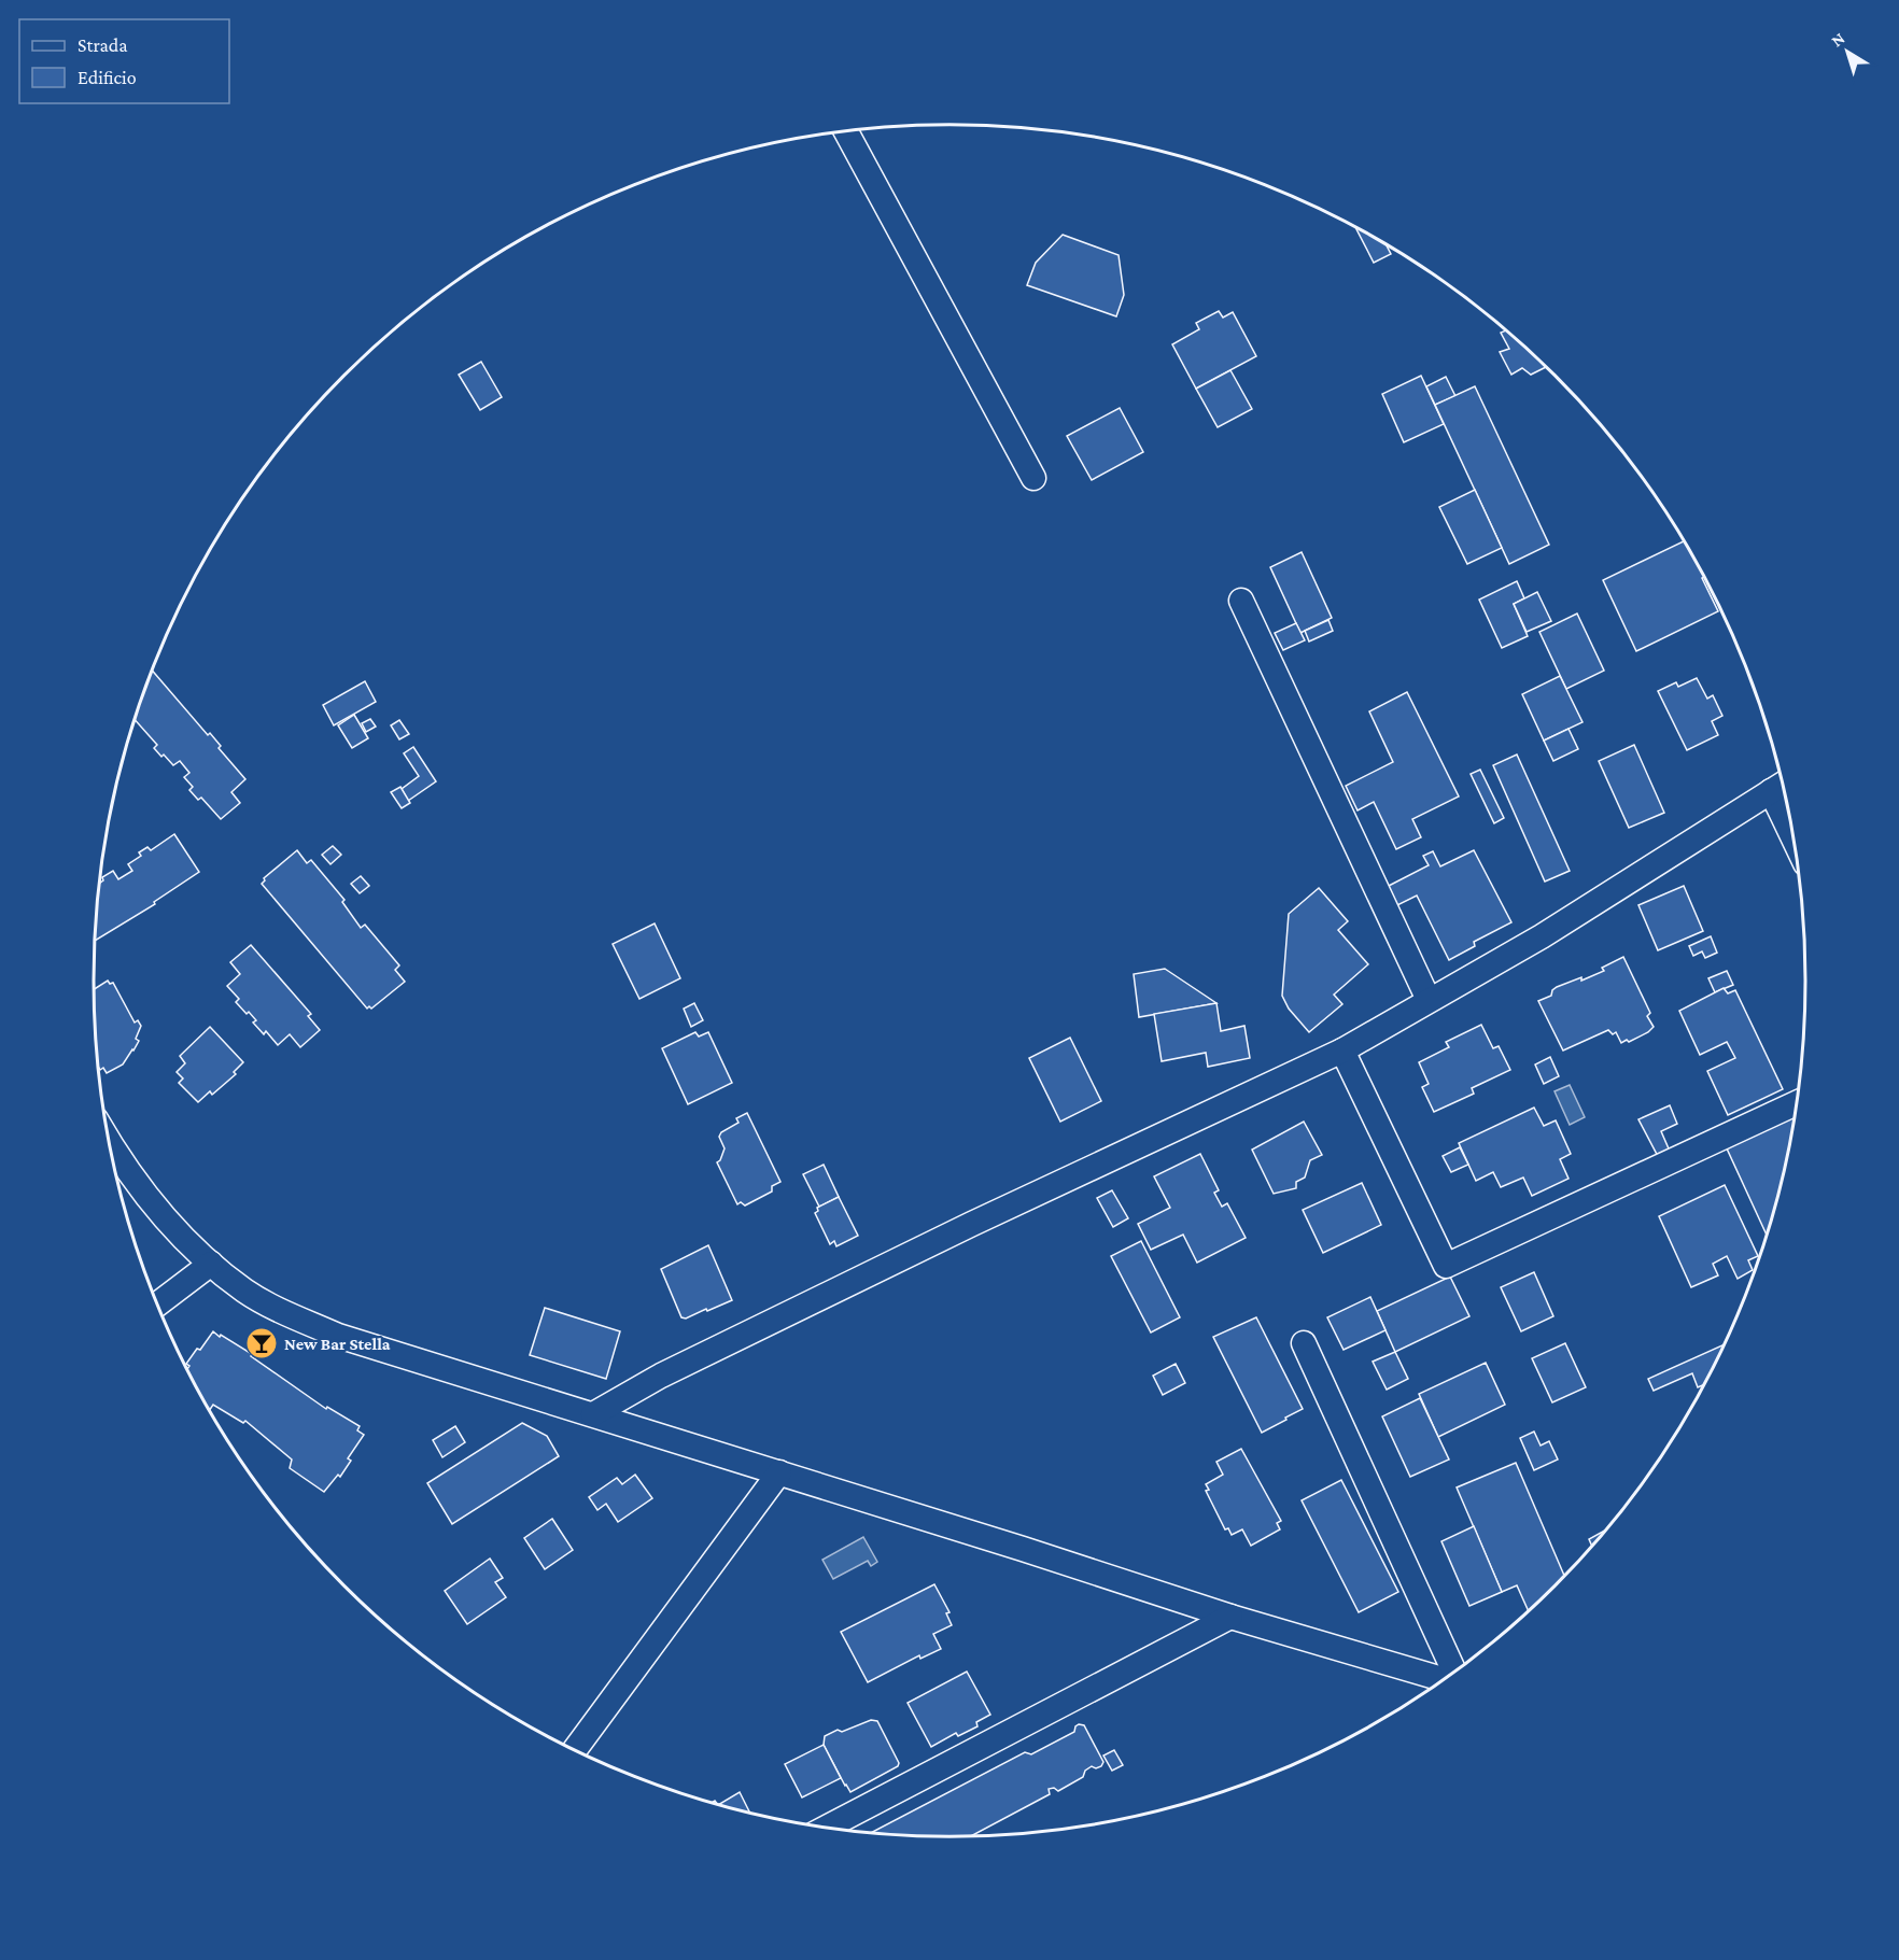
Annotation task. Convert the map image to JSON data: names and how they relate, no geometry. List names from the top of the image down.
{
  "places": {
    "bar": ["New Bar Stella"]
  },
  "legend": ["Strada", "Edificio"],
  "north": "top left"
}
